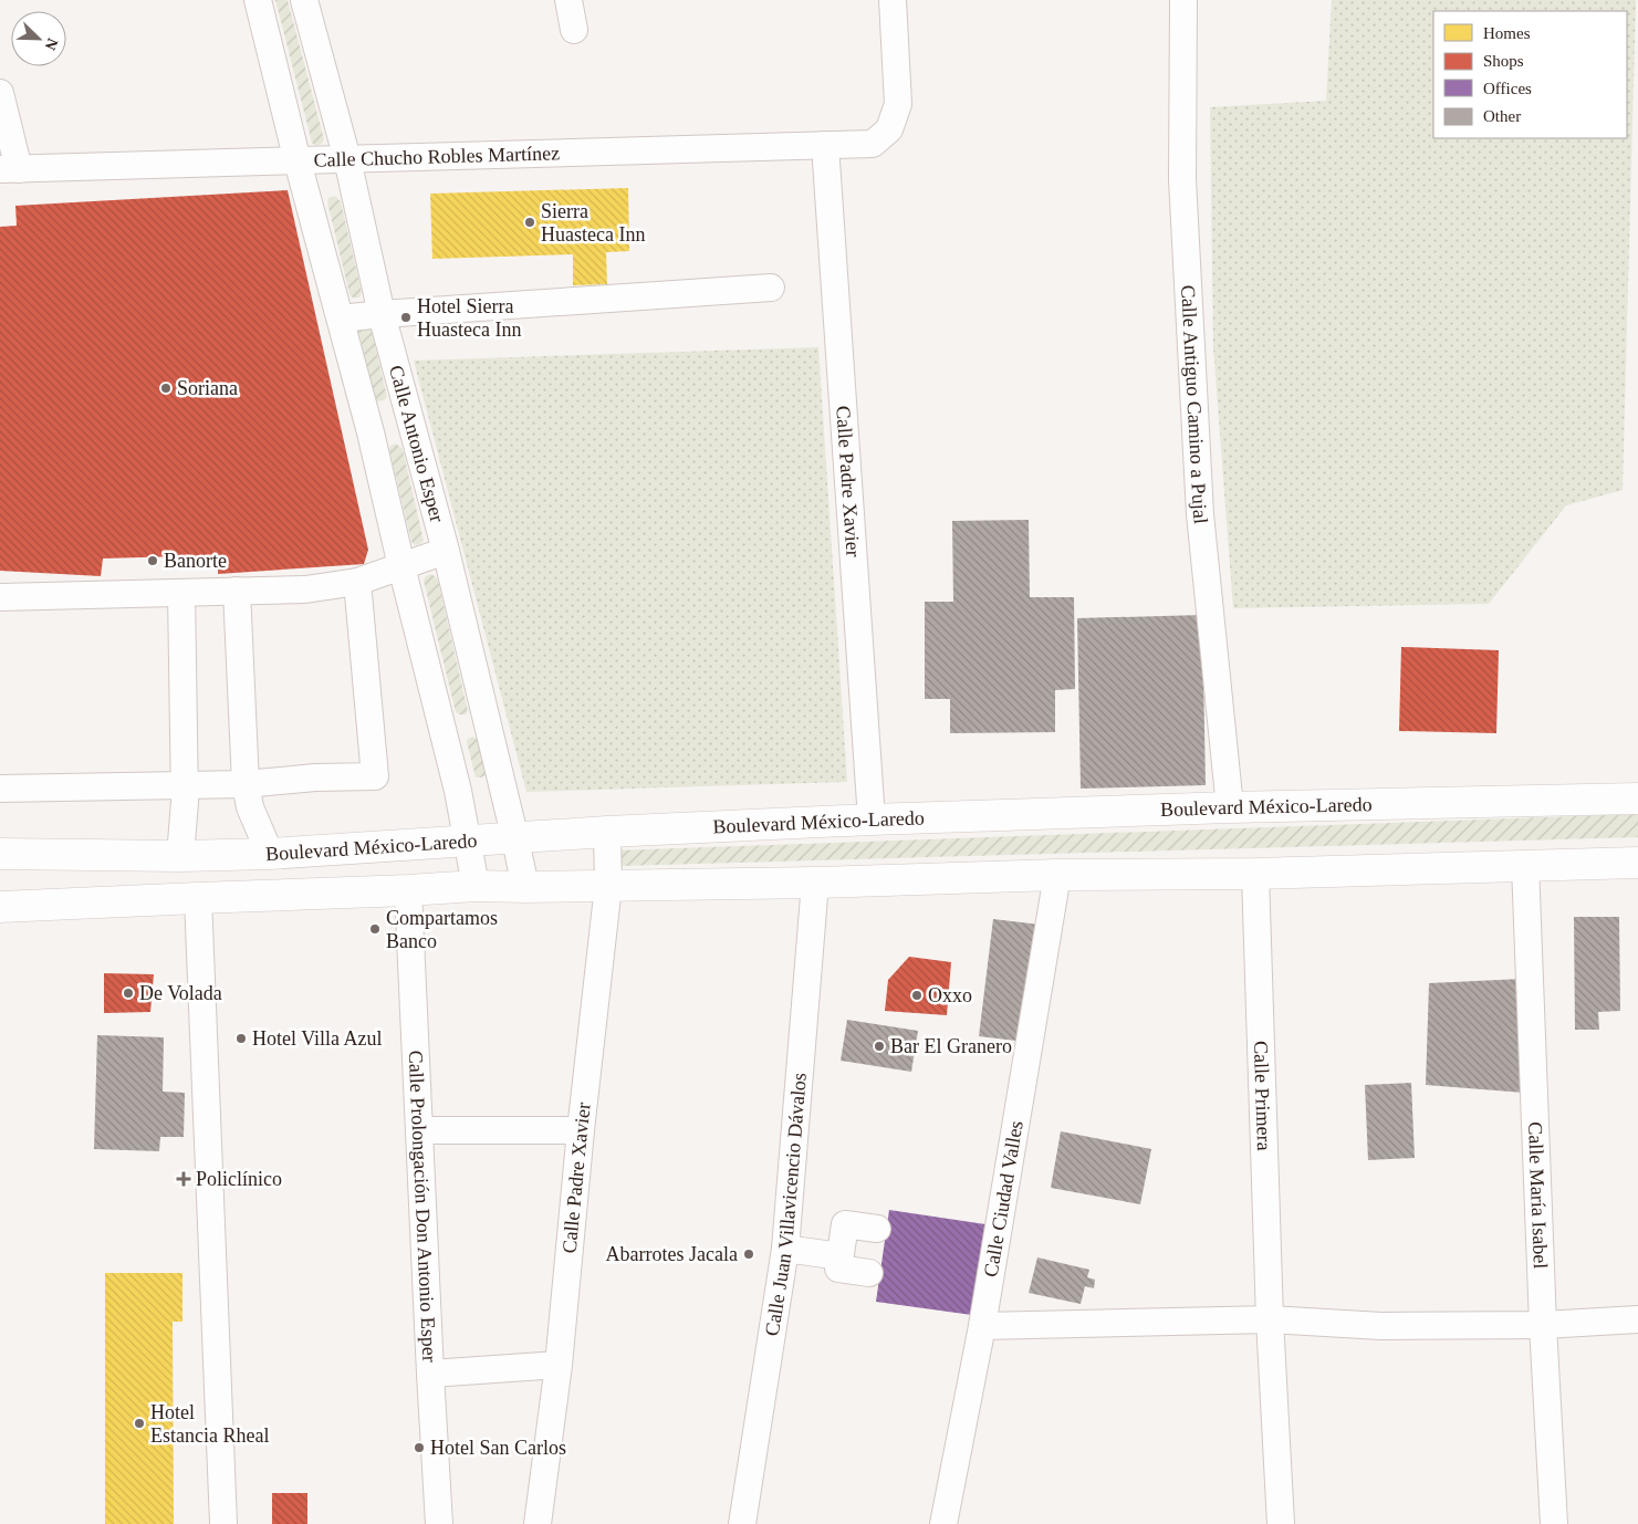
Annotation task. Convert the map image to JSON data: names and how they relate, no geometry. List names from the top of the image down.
{
  "streets": {
    "main road": ["Boulevard México-Laredo"],
    "street": [
      "Calle Chucho Robles Martínez",
      "Calle Antiguo Camino a Pujal",
      "Calle Antonio Esper",
      "Calle Padre Xavier",
      "Calle Primera",
      "Calle María Isabel",
      "Calle Ciudad Valles",
      "Calle Juan Villavicencio Dávalos",
      "Calle Prolongación Don Antonio Esper"
    ]
  },
  "crossings": [
    ["Calle Chucho Robles Martínez", "Calle Antonio Esper"],
    ["Calle Chucho Robles Martínez", "Calle Padre Xavier"],
    ["Calle Antiguo Camino a Pujal", "Boulevard México-Laredo"],
    ["Calle Antonio Esper", "Boulevard México-Laredo"],
    ["Calle Padre Xavier", "Boulevard México-Laredo"]
  ],
  "places": {
    "other": [
      "Sierra Huasteca Inn",
      "Hotel Sierra Huasteca Inn",
      "Soriana",
      "Banorte",
      "Compartamos Banco",
      "De Volada",
      "Oxxo",
      "Hotel Villa Azul",
      "Bar El Granero",
      "Abarrotes Jacala",
      "Hotel Estancia Rheal",
      "Hotel San Carlos"
    ],
    "health": ["Policlínico"]
  },
  "legend": [
    "Homes",
    "Shops",
    "Offices",
    "Other"
  ],
  "north": "bottom right"
}
